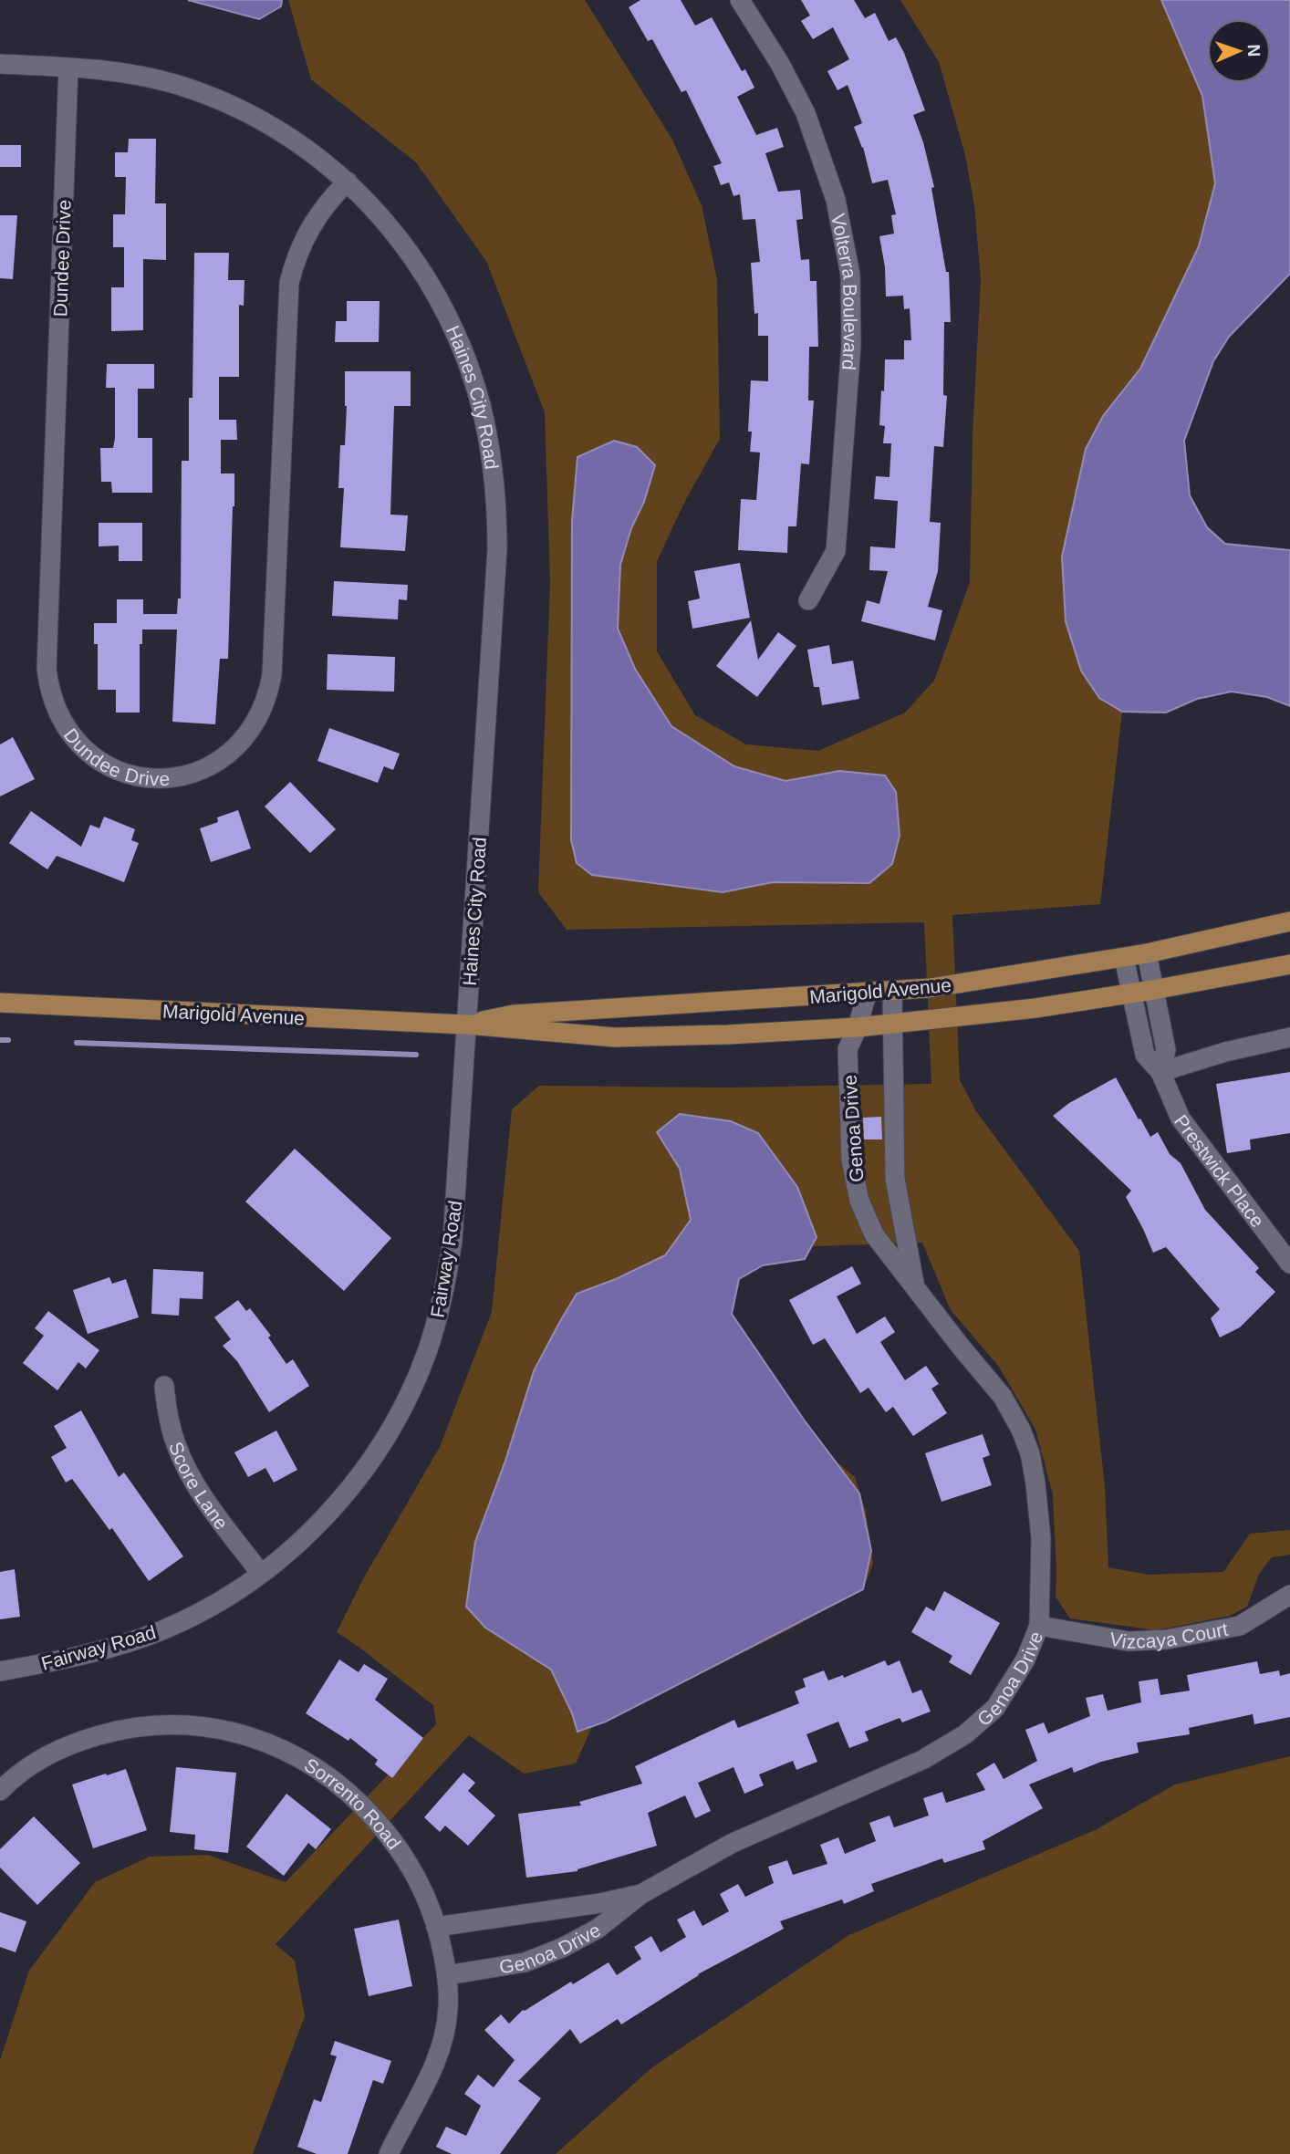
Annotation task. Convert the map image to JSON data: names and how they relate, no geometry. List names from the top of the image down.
{
  "streets": {
    "main road": ["Marigold Avenue"],
    "street": [
      "Dundee Drive",
      "Volterra Boulevard",
      "Haines City Road",
      "Genoa Drive",
      "Prestwick Place",
      "Fairway Road",
      "Score Lane",
      "Vizcaya Court",
      "Sorrento Road"
    ]
  },
  "crossings": [
    ["Dundee Drive", "Haines City Road"],
    ["Haines City Road", "Marigold Avenue"],
    ["Haines City Road", "Fairway Road"],
    ["Marigold Avenue", "Genoa Drive"],
    ["Marigold Avenue", "Prestwick Place"],
    ["Marigold Avenue", "Fairway Road"],
    ["Genoa Drive", "Vizcaya Court"],
    ["Genoa Drive", "Sorrento Road"],
    ["Fairway Road", "Score Lane"]
  ],
  "north": "right"
}
